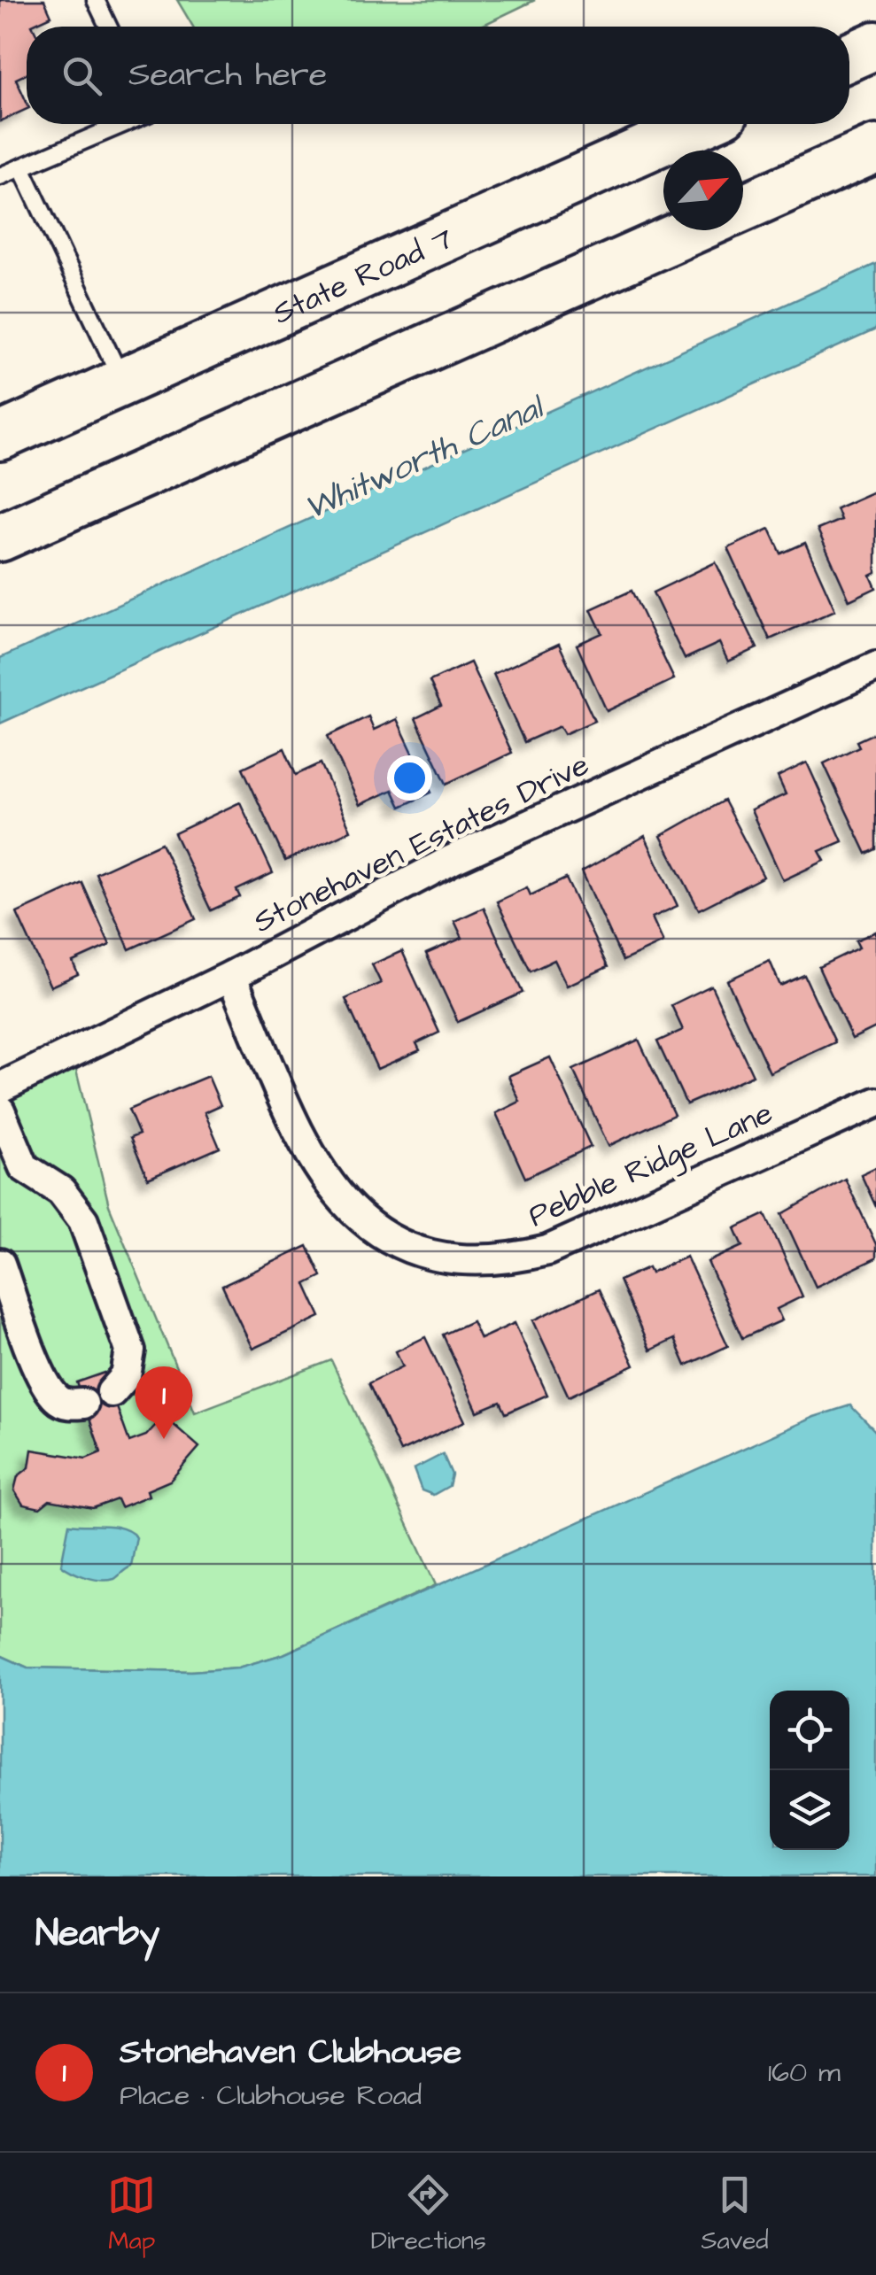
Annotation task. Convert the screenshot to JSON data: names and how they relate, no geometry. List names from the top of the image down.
{
  "streets": {
    "main road": ["State Road 7"],
    "street": ["Stonehaven Estates Drive", "Pebble Ridge Lane"]
  },
  "crossings": [
    ["Stonehaven Estates Drive", "Pebble Ridge Lane"]
  ],
  "water": ["Whitworth Canal"],
  "north": "top right",
  "page": {
    "search": "Search here",
    "pins": "1",
    "heading": "Nearby",
    "list": [
      {
        "mark": "1",
        "name": "Stonehaven Clubhouse",
        "note": "Place · Clubhouse Road",
        "value": "160 m"
      }
    ],
    "nav": ["Map", "Directions", "Saved"]
  }
}
